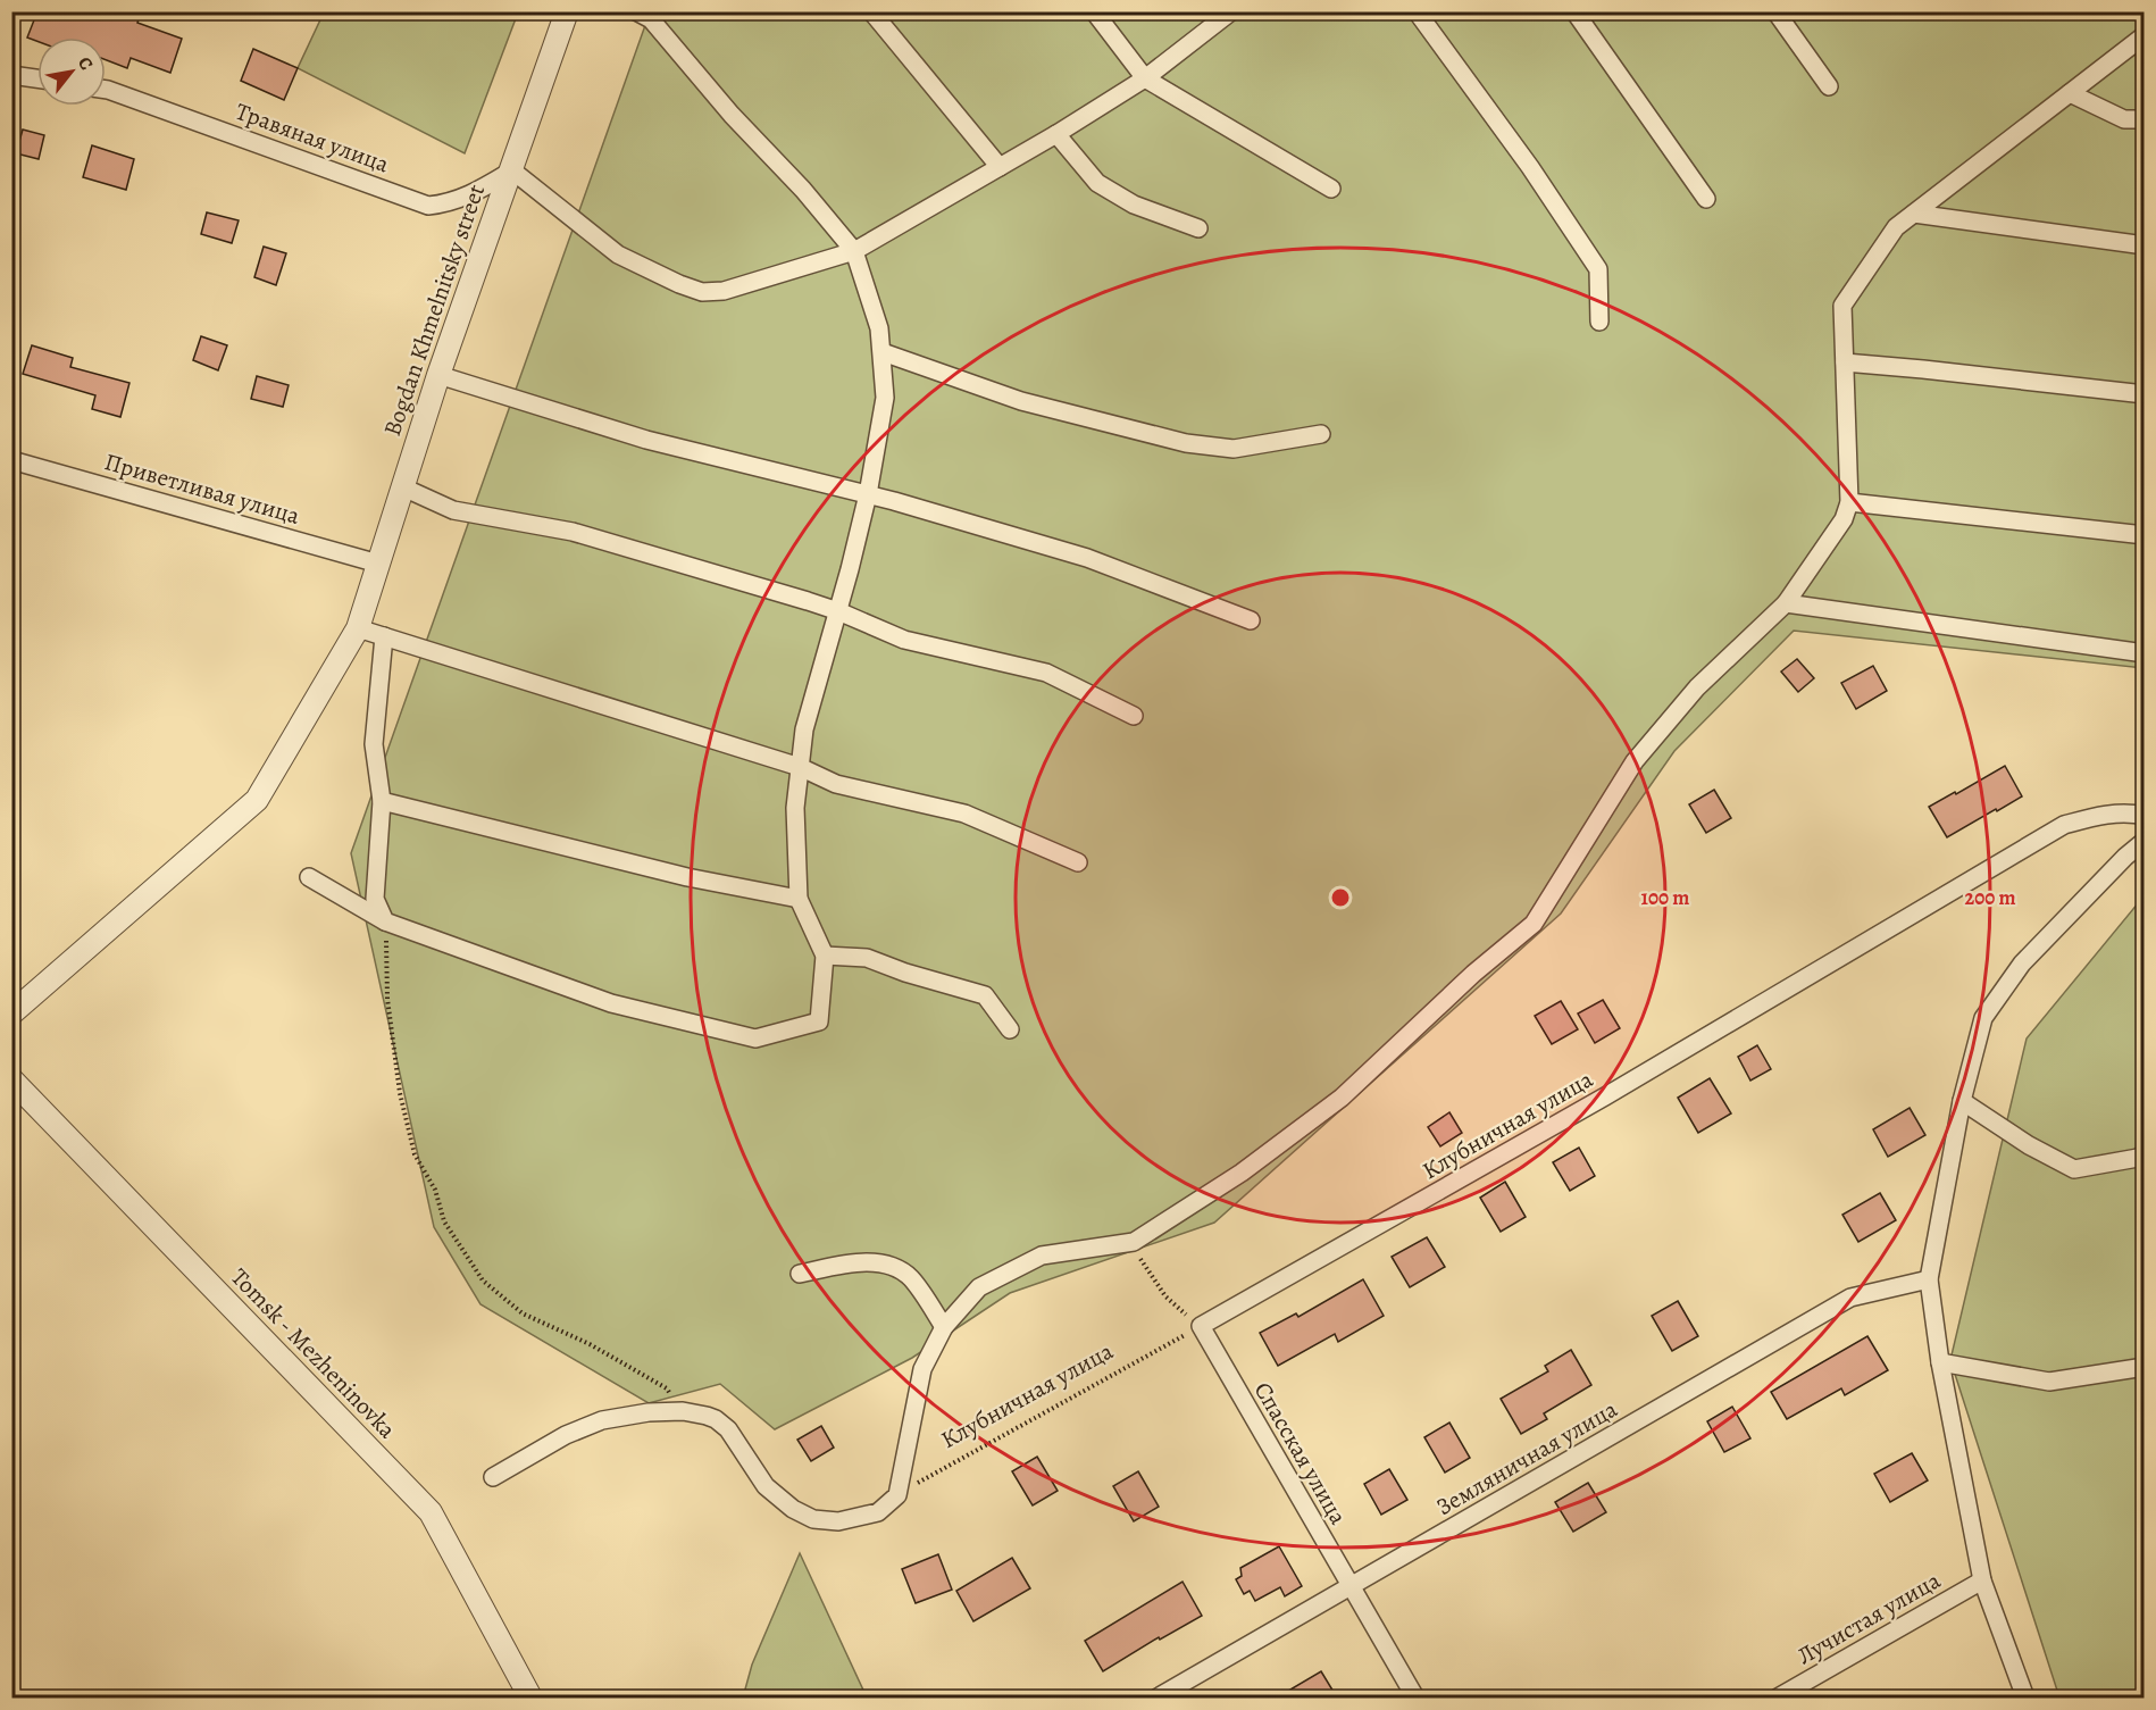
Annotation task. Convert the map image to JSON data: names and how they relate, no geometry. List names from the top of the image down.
{
  "streets": {
    "street": [
      "Травяная улица",
      "Bogdan Khmelnitsky street",
      "Приветливая улица",
      "Клубничная улица",
      "Tomsk - Mezheninovka",
      "Спасская улица",
      "Земляничная улица",
      "Лучистая улица"
    ]
  },
  "crossings": [
    ["Травяная улица", "Bogdan Khmelnitsky street"],
    ["Bogdan Khmelnitsky street", "Приветливая улица"],
    ["Клубничная улица", "Спасская улица"],
    ["Спасская улица", "Земляничная улица"]
  ],
  "north": "top right",
  "rings": ["100 m", "200 m"]
}
